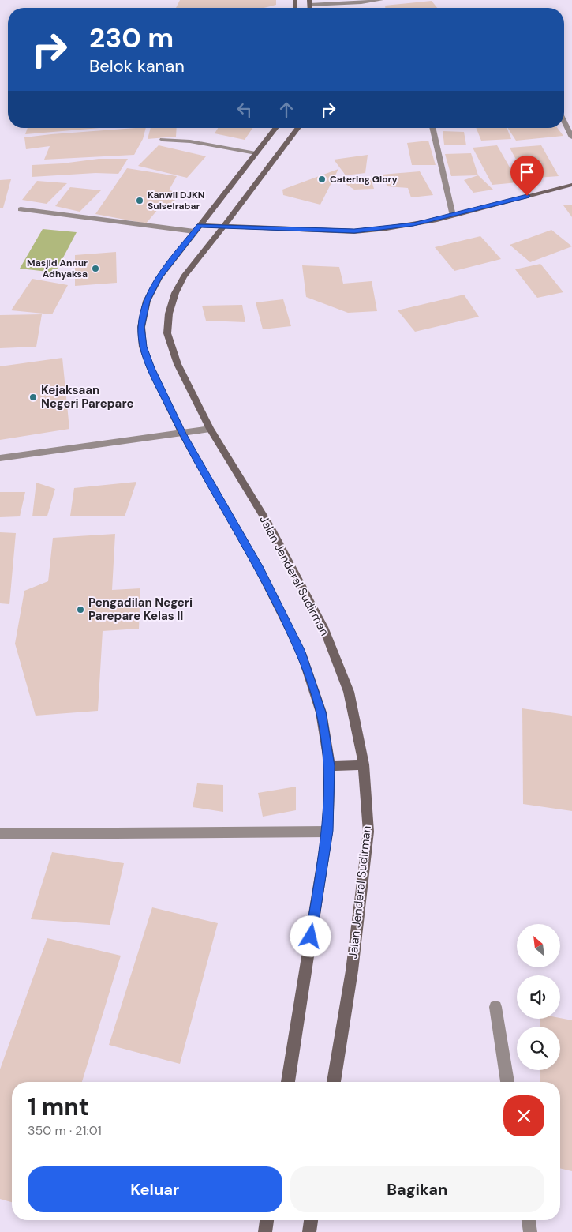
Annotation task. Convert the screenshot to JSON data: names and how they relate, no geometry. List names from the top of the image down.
{
  "streets": {
    "main road": ["Jalan Jenderal Sudirman"]
  },
  "places": [
    "Catering Glory",
    "Kanwil DJKN Sulselrabar",
    "Masjid Annur Adhyaksa",
    "Kejaksaan Negeri Parepare",
    "Pengadilan Negeri Parepare Kelas II"
  ],
  "north": "top left",
  "page": {
    "turn": ["230 m", "Belok kanan"],
    "heading": ["1 mnt", "350 m · 21:01"],
    "buttons": ["Keluar", "Bagikan"]
  }
}
